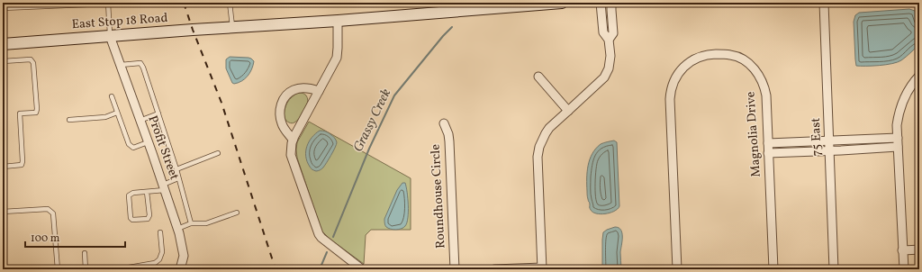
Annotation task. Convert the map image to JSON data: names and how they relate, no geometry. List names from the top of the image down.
{
  "streets": {
    "street": [
      "East Stop 18 Road",
      "Magnolia Drive",
      "75 East",
      "Profit Street",
      "Roundhouse Circle"
    ]
  },
  "crossings": [
    ["East Stop 18 Road", "Profit Street"]
  ],
  "water": ["Grassy Creek"],
  "scale_bar": "100 m"
}
